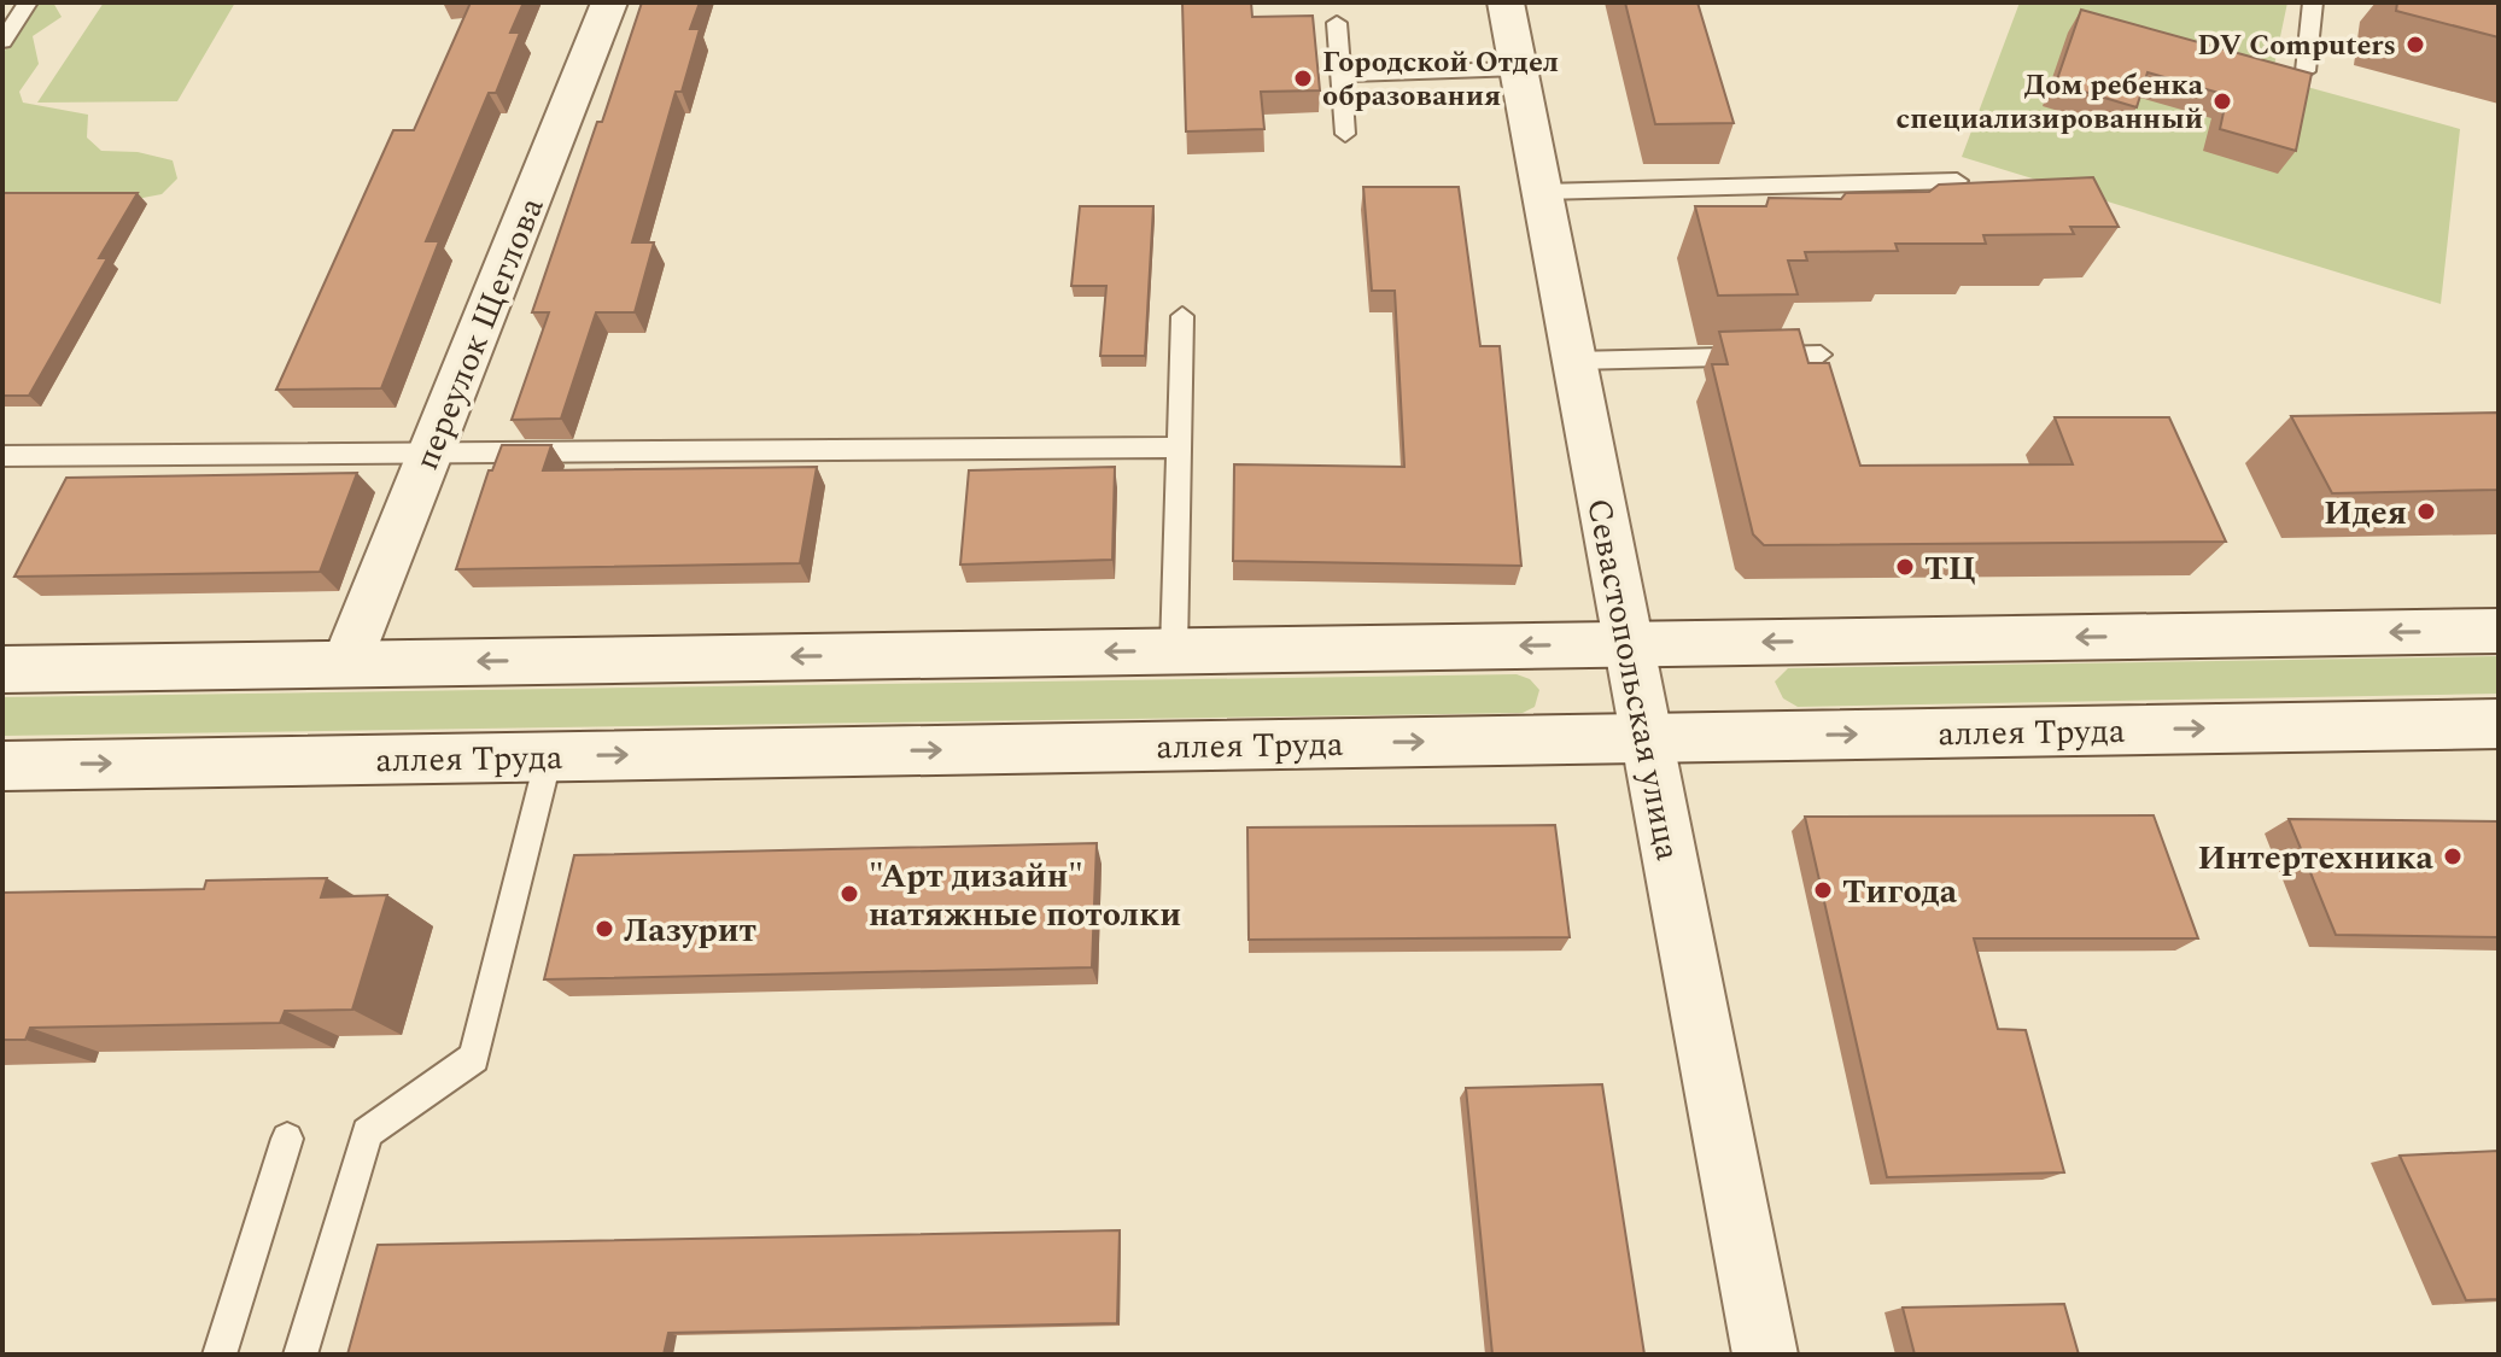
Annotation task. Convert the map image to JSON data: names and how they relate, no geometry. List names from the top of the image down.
{
  "streets": {
    "main road": ["аллея Труда"],
    "street": ["переулок Щеглова", "Севастопольская улица"]
  },
  "crossings": [
    ["Севастопольская улица", "аллея Труда"]
  ],
  "places": [
    "DV Computers",
    "Городской Отдел образования",
    "Дом ребенка специализированный",
    "Идея",
    "ТЦ",
    "Интертехника",
    "Тигода",
    "\"Арт дизайн\" натяжные потолки",
    "Лазурит"
  ]
}
